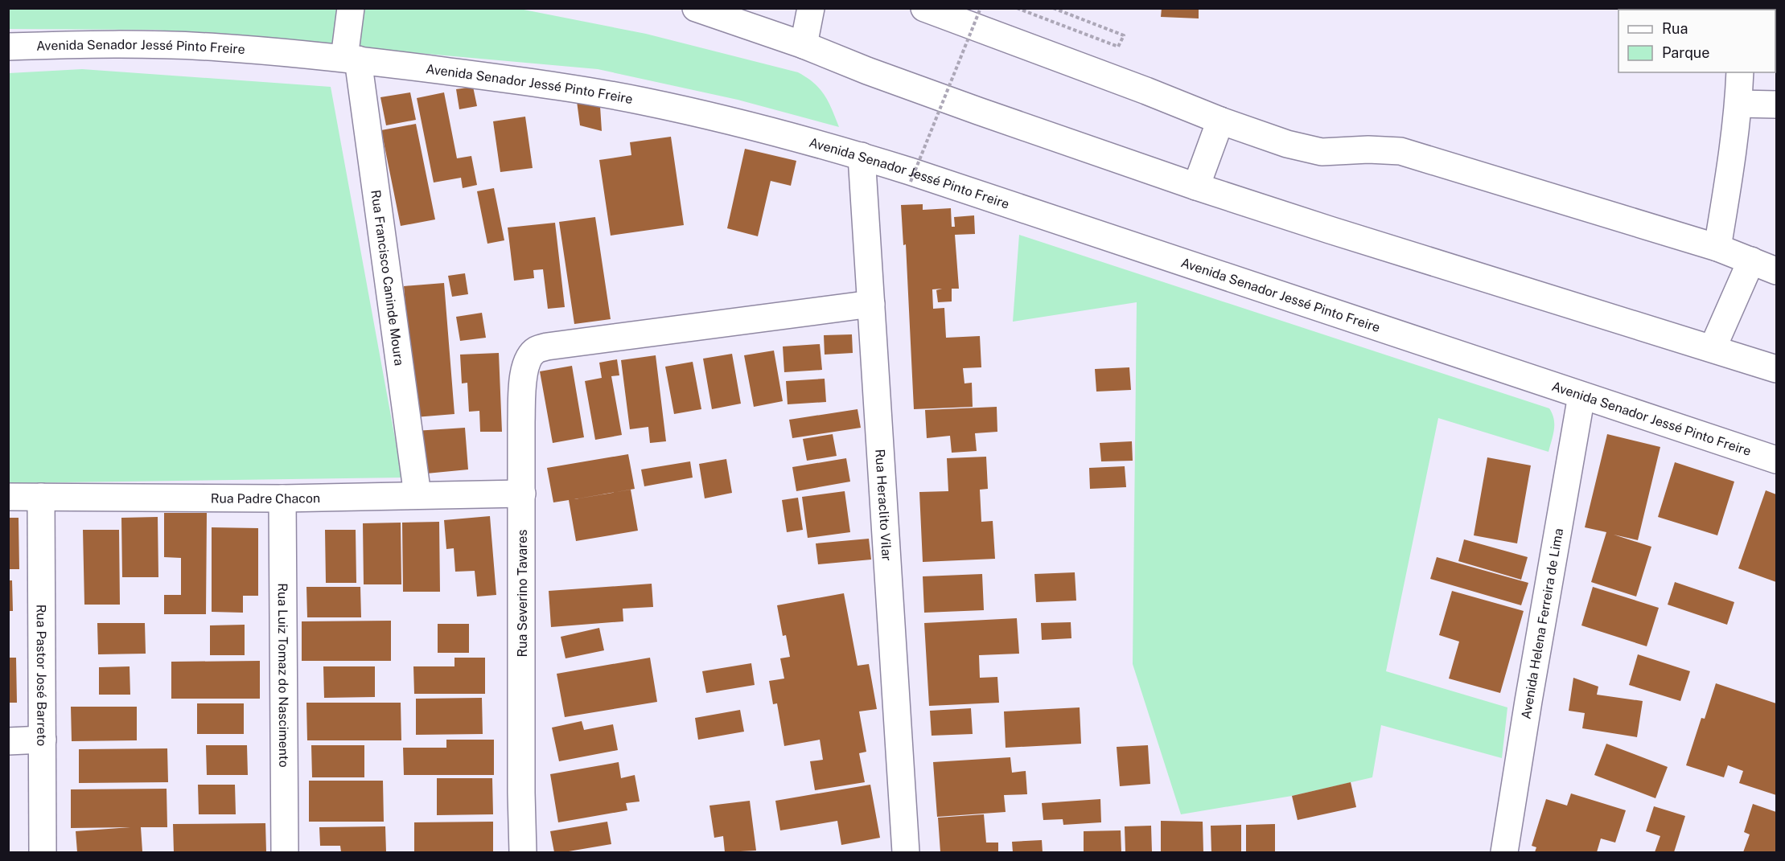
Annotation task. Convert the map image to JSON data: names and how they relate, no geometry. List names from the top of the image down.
{
  "streets": {
    "main road": [
      "Avenida Senador Jessé Pinto Freire",
      "Rua Francisco Caninde Moura",
      "Rua Padre Chacon",
      "Rua Heraclito Vilar",
      "Rua Severino Tavares",
      "Avenida Helena Ferreira de Lima",
      "Rua Pastor José Barreto",
      "Rua Luiz Tomaz do Nascimento"
    ]
  },
  "crossings": [
    ["Avenida Senador Jessé Pinto Freire", "Rua Francisco Caninde Moura"],
    ["Avenida Senador Jessé Pinto Freire", "Rua Heraclito Vilar"],
    ["Avenida Senador Jessé Pinto Freire", "Avenida Helena Ferreira de Lima"],
    ["Rua Francisco Caninde Moura", "Rua Padre Chacon"],
    ["Rua Padre Chacon", "Rua Severino Tavares"],
    ["Rua Padre Chacon", "Rua Pastor José Barreto"],
    ["Rua Padre Chacon", "Rua Luiz Tomaz do Nascimento"],
    ["Rua Heraclito Vilar", "Rua Severino Tavares"]
  ],
  "legend": ["Rua", "Parque"]
}
